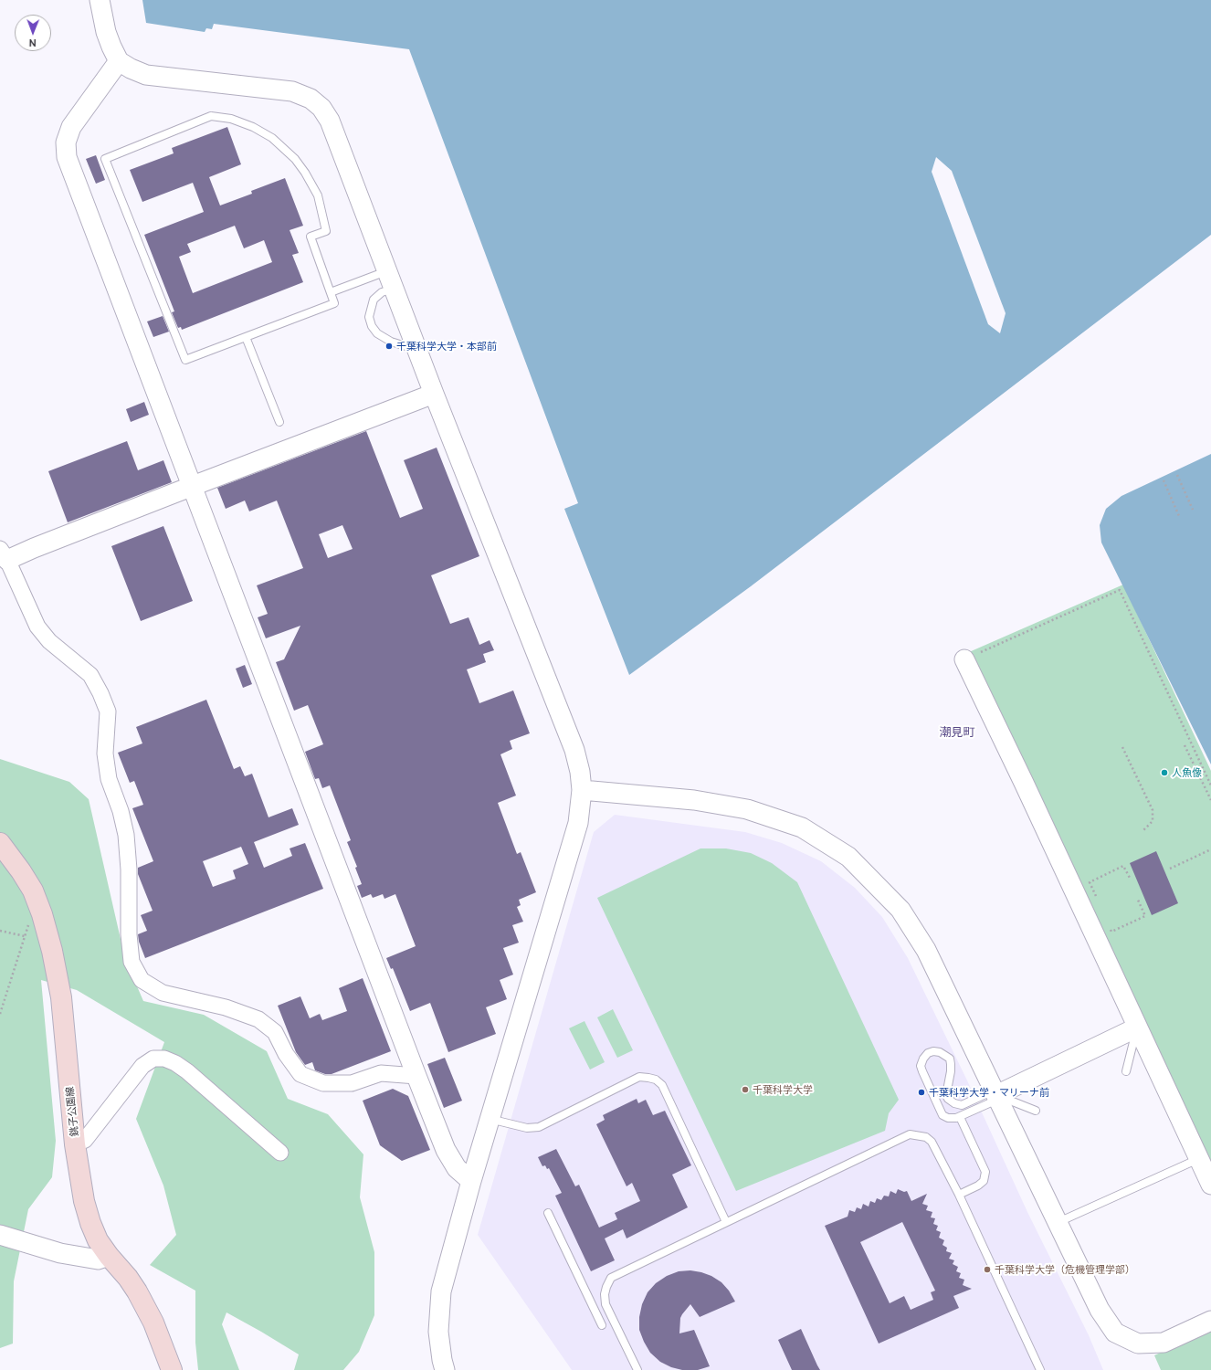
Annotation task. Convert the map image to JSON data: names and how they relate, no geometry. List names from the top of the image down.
{
  "streets": {
    "main road": ["銚子公園線"]
  },
  "districts": ["潮見町"],
  "places": [
    "千葉科学大学・本部前",
    "人魚像",
    "千葉科学大学",
    "千葉科学大学・マリーナ前",
    "千葉科学大学（危機管理学部）"
  ],
  "north": "bottom"
}
